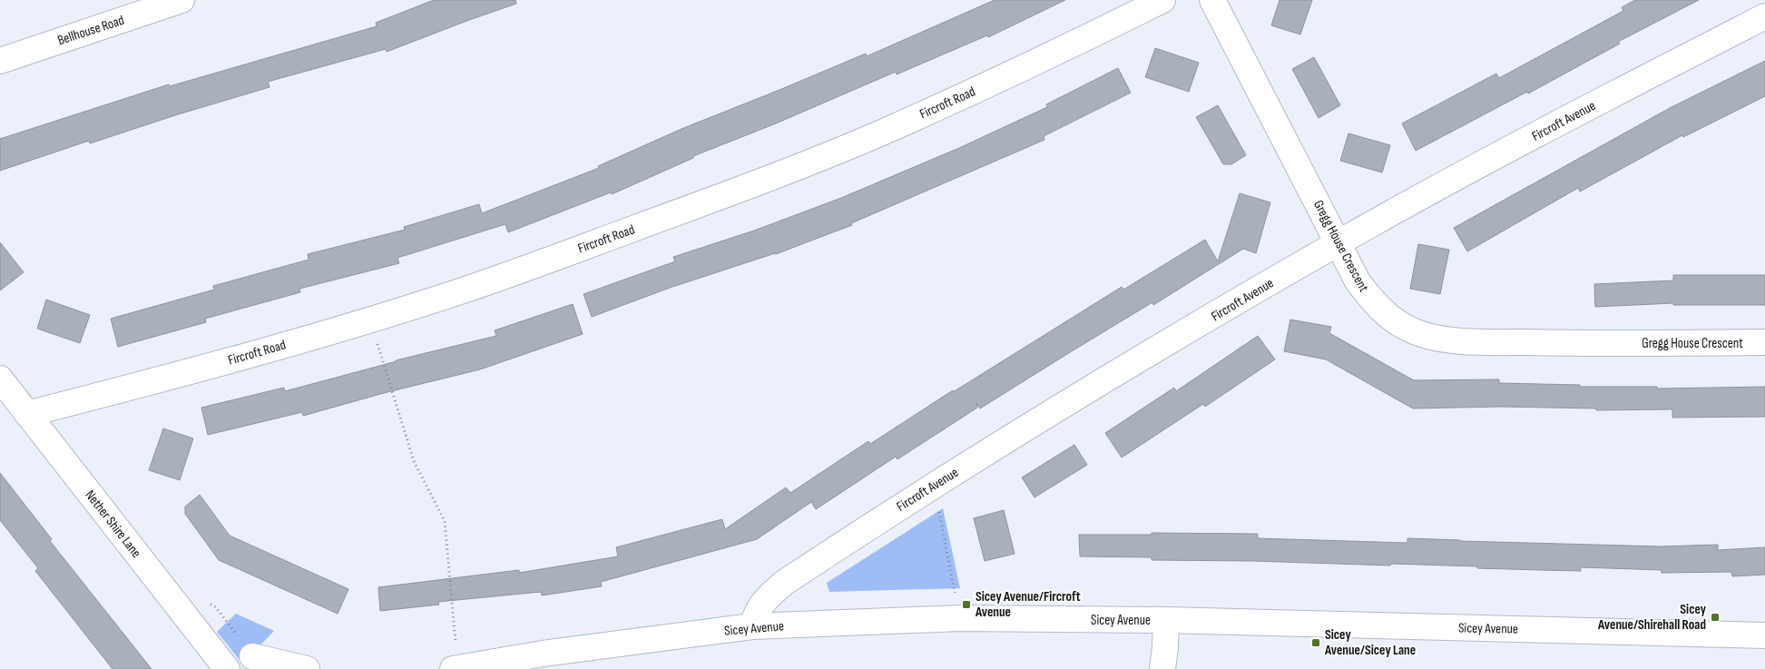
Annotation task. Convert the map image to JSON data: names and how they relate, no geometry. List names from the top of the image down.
{
  "streets": {
    "street": [
      "Bellhouse Road",
      "Fircroft Road",
      "Fircroft Avenue",
      "Gregg House Crescent",
      "Nether Shire Lane",
      "Sicey Avenue"
    ]
  },
  "crossings": [
    ["Fircroft Road", "Nether Shire Lane"],
    ["Fircroft Avenue", "Gregg House Crescent"],
    ["Fircroft Avenue", "Sicey Avenue"]
  ],
  "places": {
    "transit": ["Sicey Avenue/Fircroft Avenue", "Sicey Avenue/Shirehall Road", "Sicey Avenue/Sicey Lane"]
  }
}
